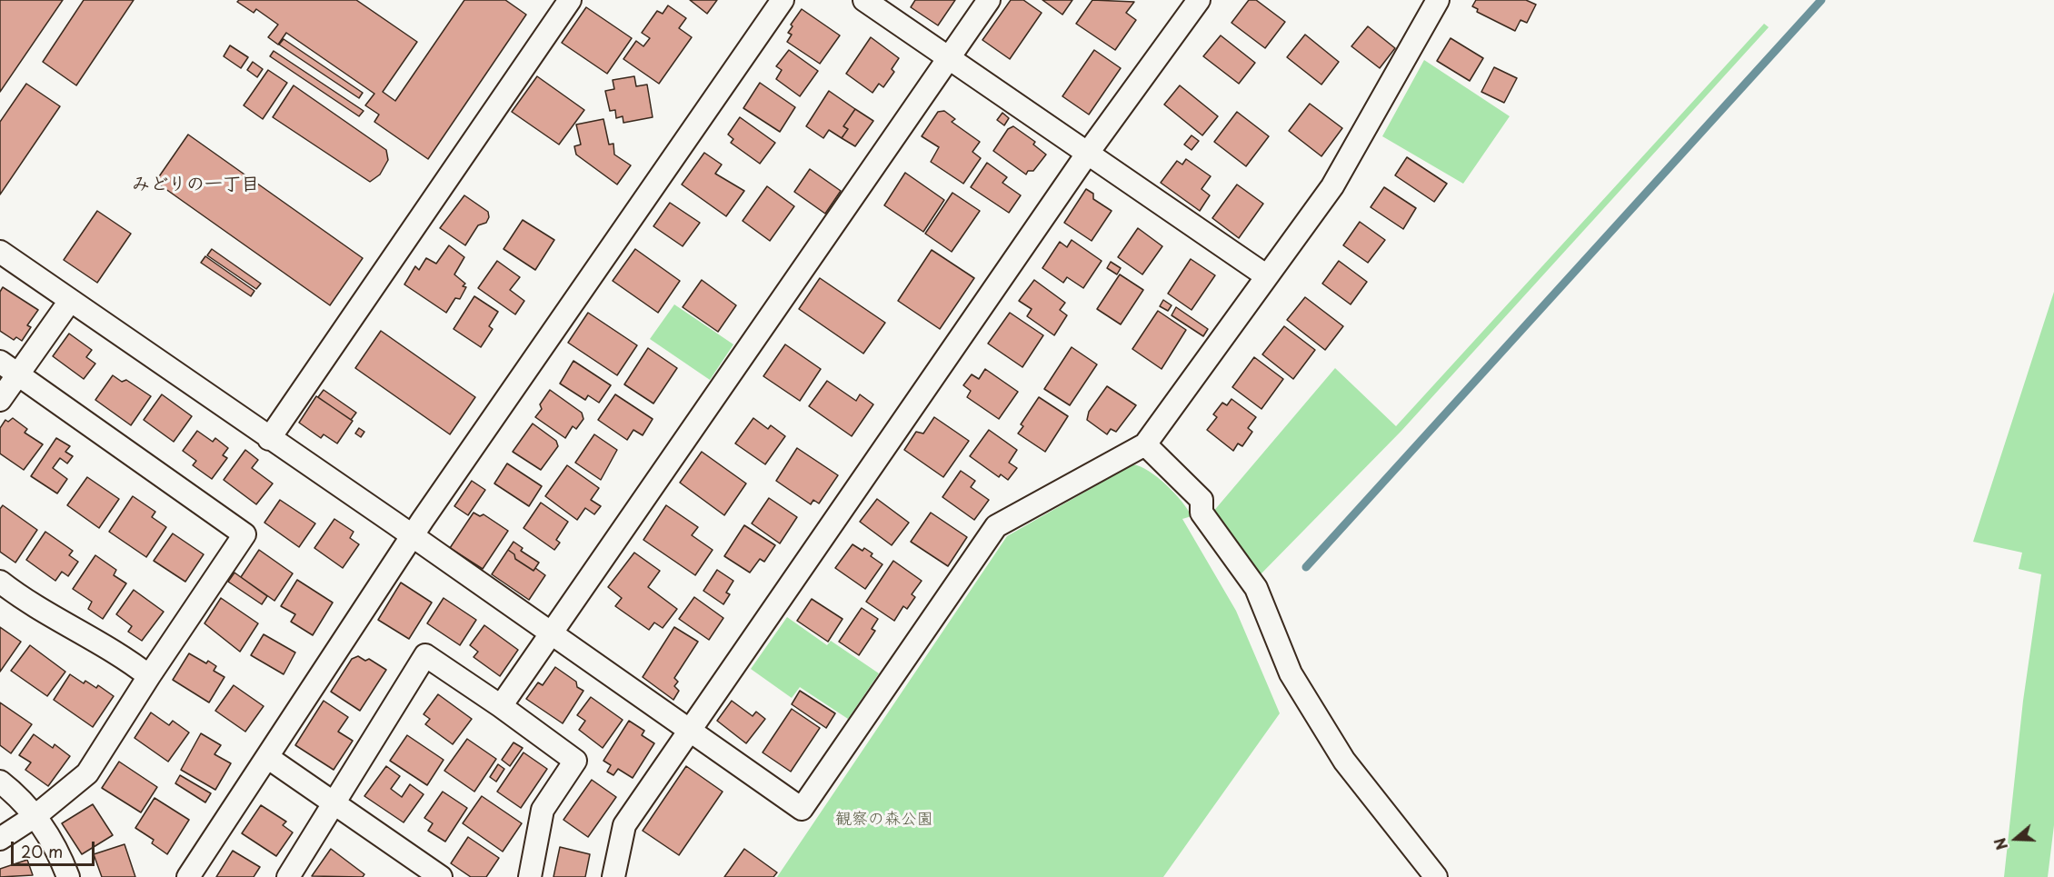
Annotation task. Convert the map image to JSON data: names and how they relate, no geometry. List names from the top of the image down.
{
  "districts": ["みどりの一丁目"],
  "parks": ["観察の森公園"],
  "scale_bar": "20 m",
  "north": "left"
}
